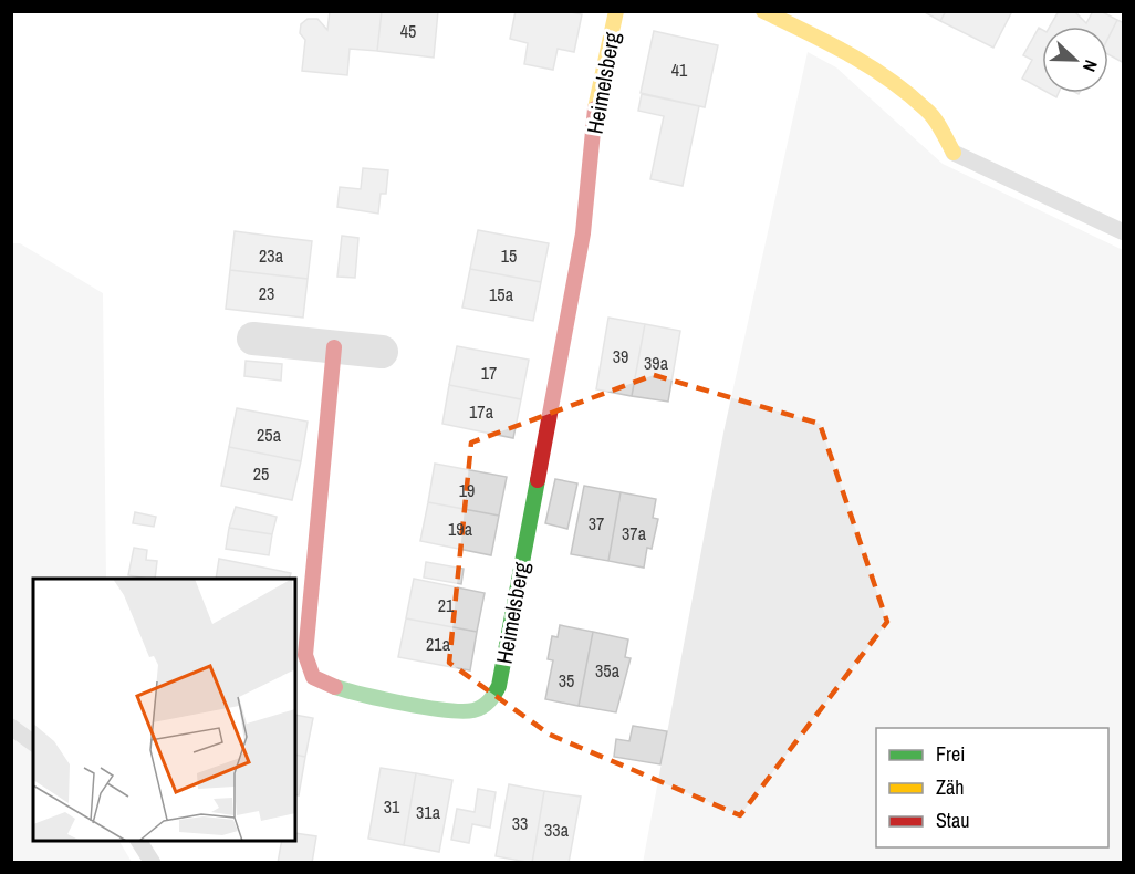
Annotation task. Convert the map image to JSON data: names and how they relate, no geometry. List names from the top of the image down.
{
  "streets": {
    "street": ["Heimelsberg"]
  },
  "house_numbers": [
    "45",
    "41",
    "23a",
    "15",
    "23",
    "15a",
    "39",
    "39a",
    "17",
    "17a",
    "25a",
    "25",
    "19",
    "37",
    "19a",
    "37a",
    "21",
    "21a",
    "35a",
    "35",
    "31",
    "31a",
    "33",
    "33a"
  ],
  "legend": ["Frei", "Zäh", "Stau"],
  "north": "right"
}
